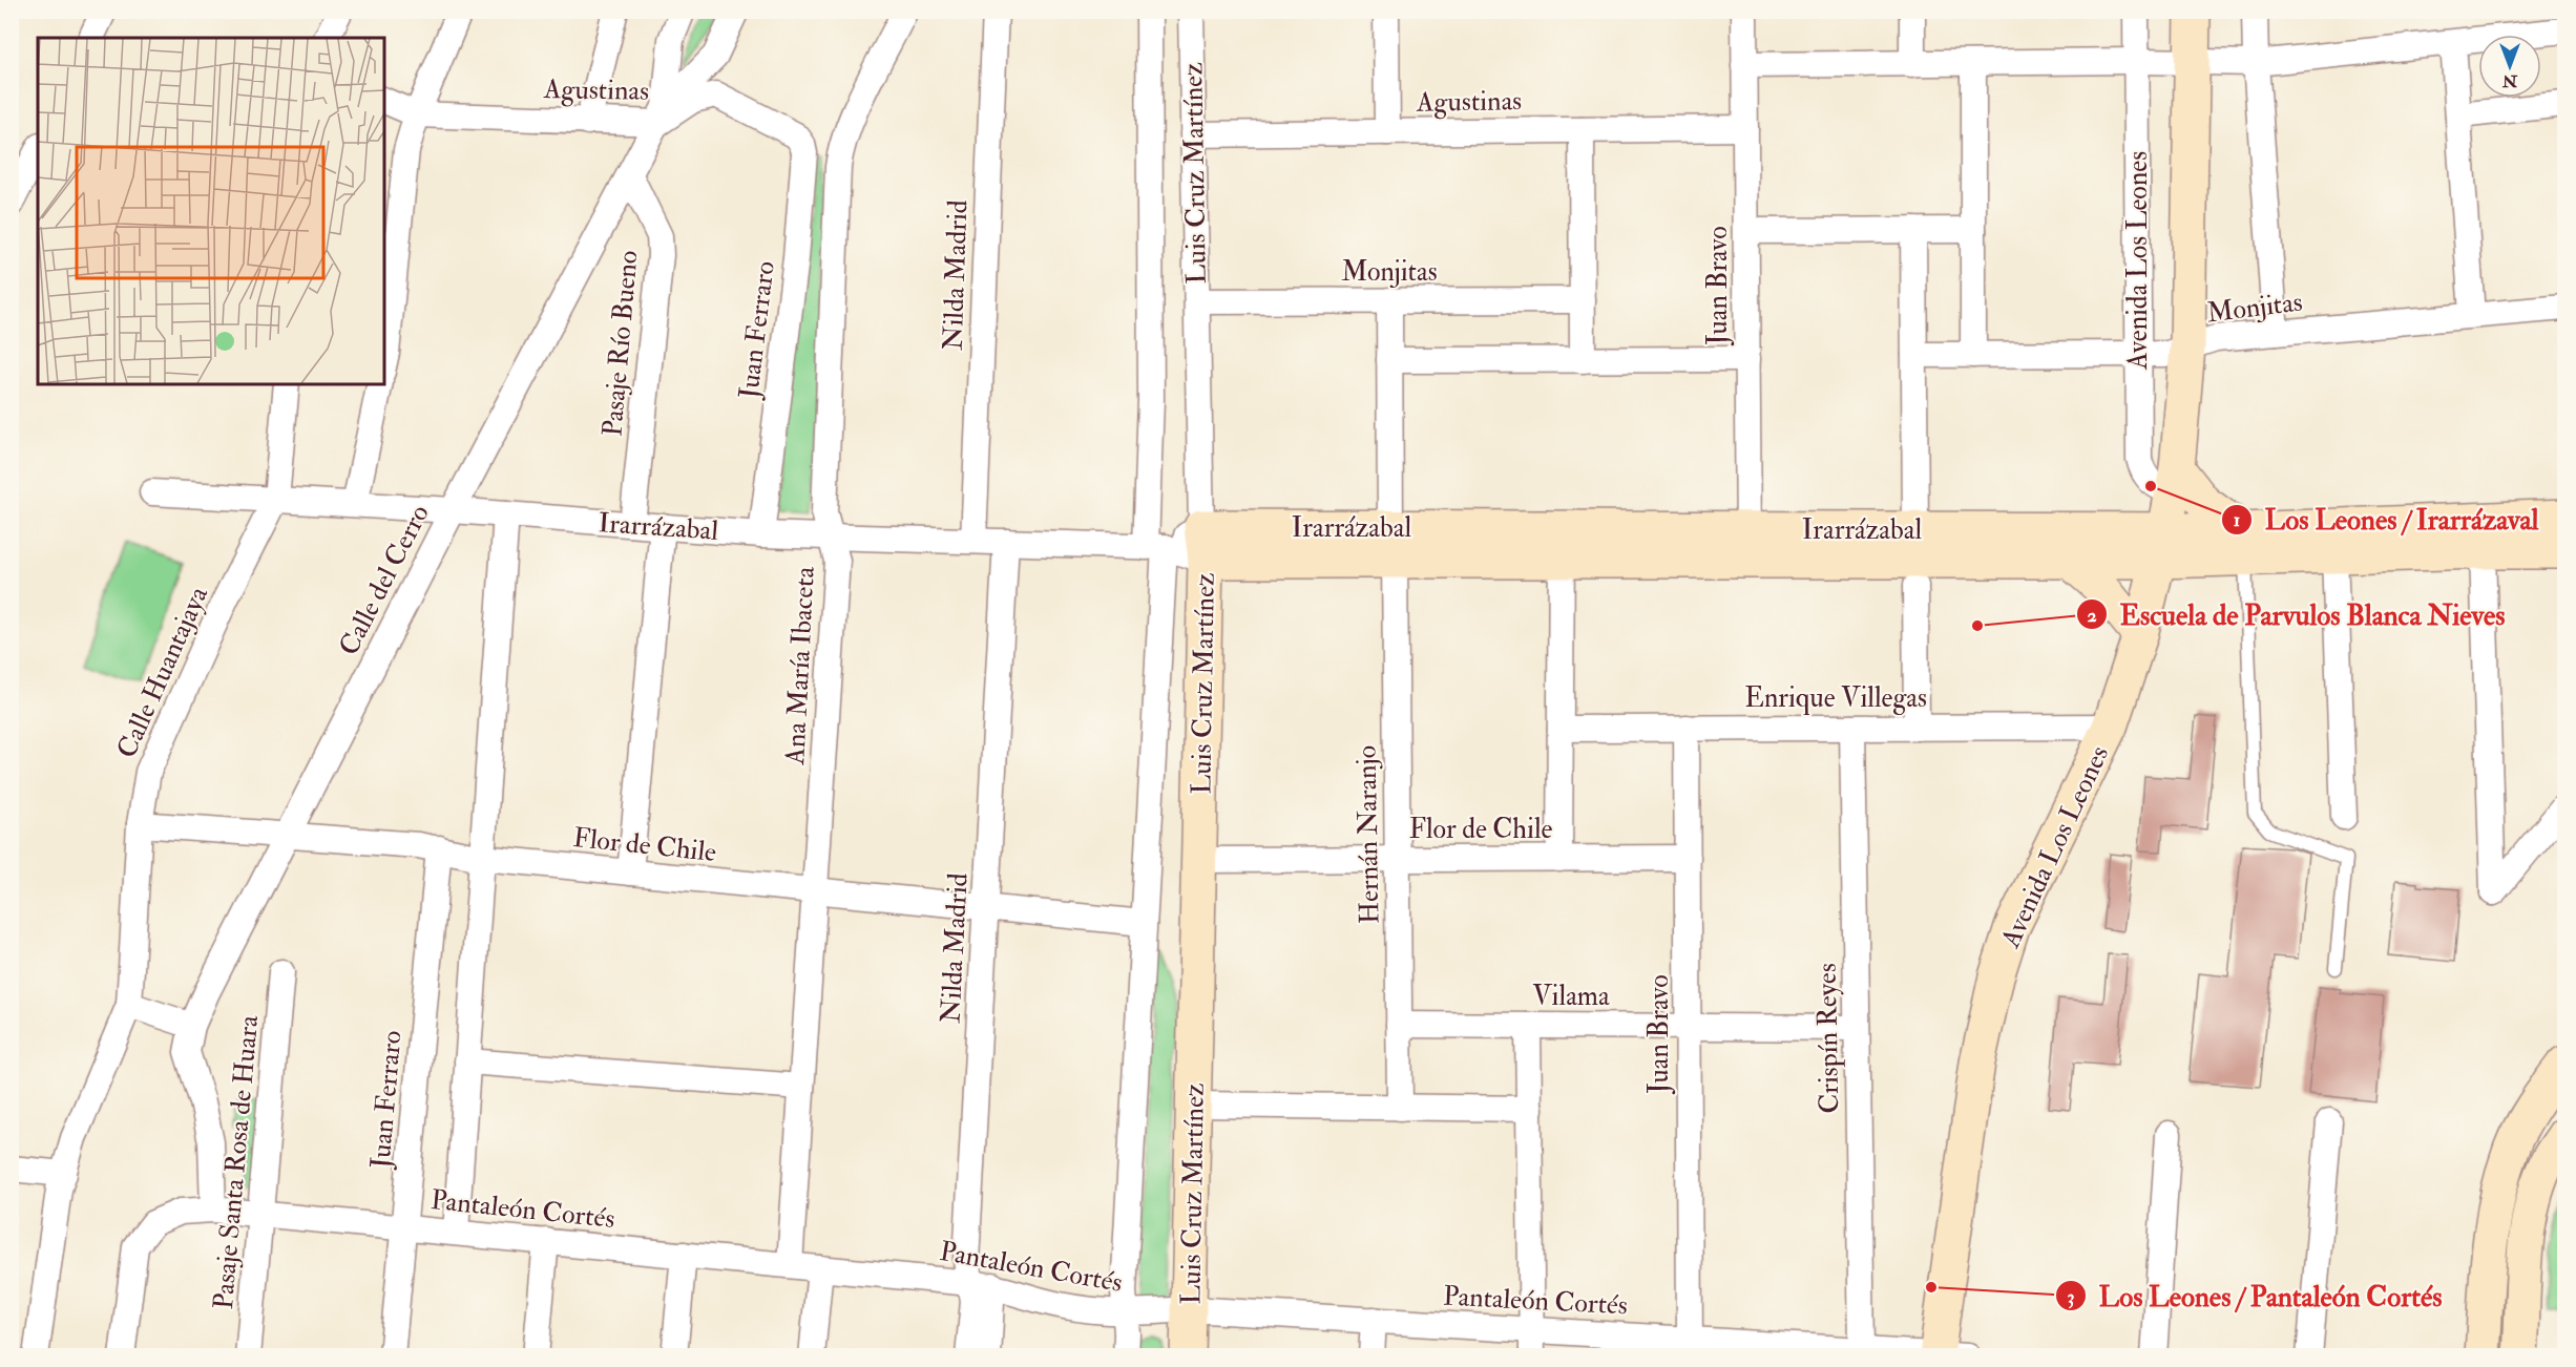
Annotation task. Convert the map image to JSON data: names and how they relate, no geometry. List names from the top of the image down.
{
  "streets": {
    "street": [
      "Agustinas",
      "Luis Cruz Martínez",
      "Avenida Los Leones",
      "Monjitas",
      "Nilda Madrid",
      "Juan Bravo",
      "Juan Ferraro",
      "Pasaje Río Bueno",
      "Irarrázabal",
      "Calle del Cerro",
      "Ana María Ibaceta",
      "Calle Huantajaya",
      "Enrique Villegas",
      "Flor de Chile",
      "Hernán Naranjo",
      "Vilama",
      "Crispín Reyes",
      "Pasaje Santa Rosa de Huara",
      "Pantaleón Cortés"
    ]
  },
  "crossings": [
    ["Agustinas", "Luis Cruz Martínez"],
    ["Agustinas", "Juan Bravo"],
    ["Agustinas", "Juan Ferraro"],
    ["Agustinas", "Calle del Cerro"],
    ["Luis Cruz Martínez", "Monjitas"],
    ["Luis Cruz Martínez", "Irarrázabal"],
    ["Luis Cruz Martínez", "Flor de Chile"],
    ["Luis Cruz Martínez", "Pantaleón Cortés"],
    ["Avenida Los Leones", "Monjitas"],
    ["Avenida Los Leones", "Irarrázabal"],
    ["Avenida Los Leones", "Enrique Villegas"],
    ["Avenida Los Leones", "Pantaleón Cortés"],
    ["Monjitas", "Hernán Naranjo"],
    ["Nilda Madrid", "Irarrázabal"],
    ["Nilda Madrid", "Flor de Chile"],
    ["Nilda Madrid", "Pantaleón Cortés"],
    ["Juan Bravo", "Irarrázabal"],
    ["Juan Bravo", "Enrique Villegas"],
    ["Juan Bravo", "Flor de Chile"],
    ["Juan Bravo", "Vilama"],
    ["Juan Bravo", "Pantaleón Cortés"],
    ["Juan Ferraro", "Irarrázabal"],
    ["Juan Ferraro", "Flor de Chile"],
    ["Juan Ferraro", "Pantaleón Cortés"],
    ["Pasaje Río Bueno", "Irarrázabal"],
    ["Pasaje Río Bueno", "Calle del Cerro"],
    ["Irarrázabal", "Calle del Cerro"],
    ["Irarrázabal", "Ana María Ibaceta"],
    ["Irarrázabal", "Calle Huantajaya"],
    ["Irarrázabal", "Hernán Naranjo"],
    ["Calle del Cerro", "Flor de Chile"],
    ["Calle del Cerro", "Pantaleón Cortés"],
    ["Ana María Ibaceta", "Flor de Chile"],
    ["Ana María Ibaceta", "Pantaleón Cortés"],
    ["Calle Huantajaya", "Flor de Chile"],
    ["Enrique Villegas", "Crispín Reyes"],
    ["Flor de Chile", "Hernán Naranjo"],
    ["Hernán Naranjo", "Vilama"],
    ["Vilama", "Crispín Reyes"],
    ["Crispín Reyes", "Pantaleón Cortés"],
    ["Pasaje Santa Rosa de Huara", "Pantaleón Cortés"]
  ],
  "places": ["Los Leones / Irarrázaval", "Escuela de Parvulos Blanca Nieves", "Los Leones / Pantaleón Cortés"],
  "north": "bottom"
}
